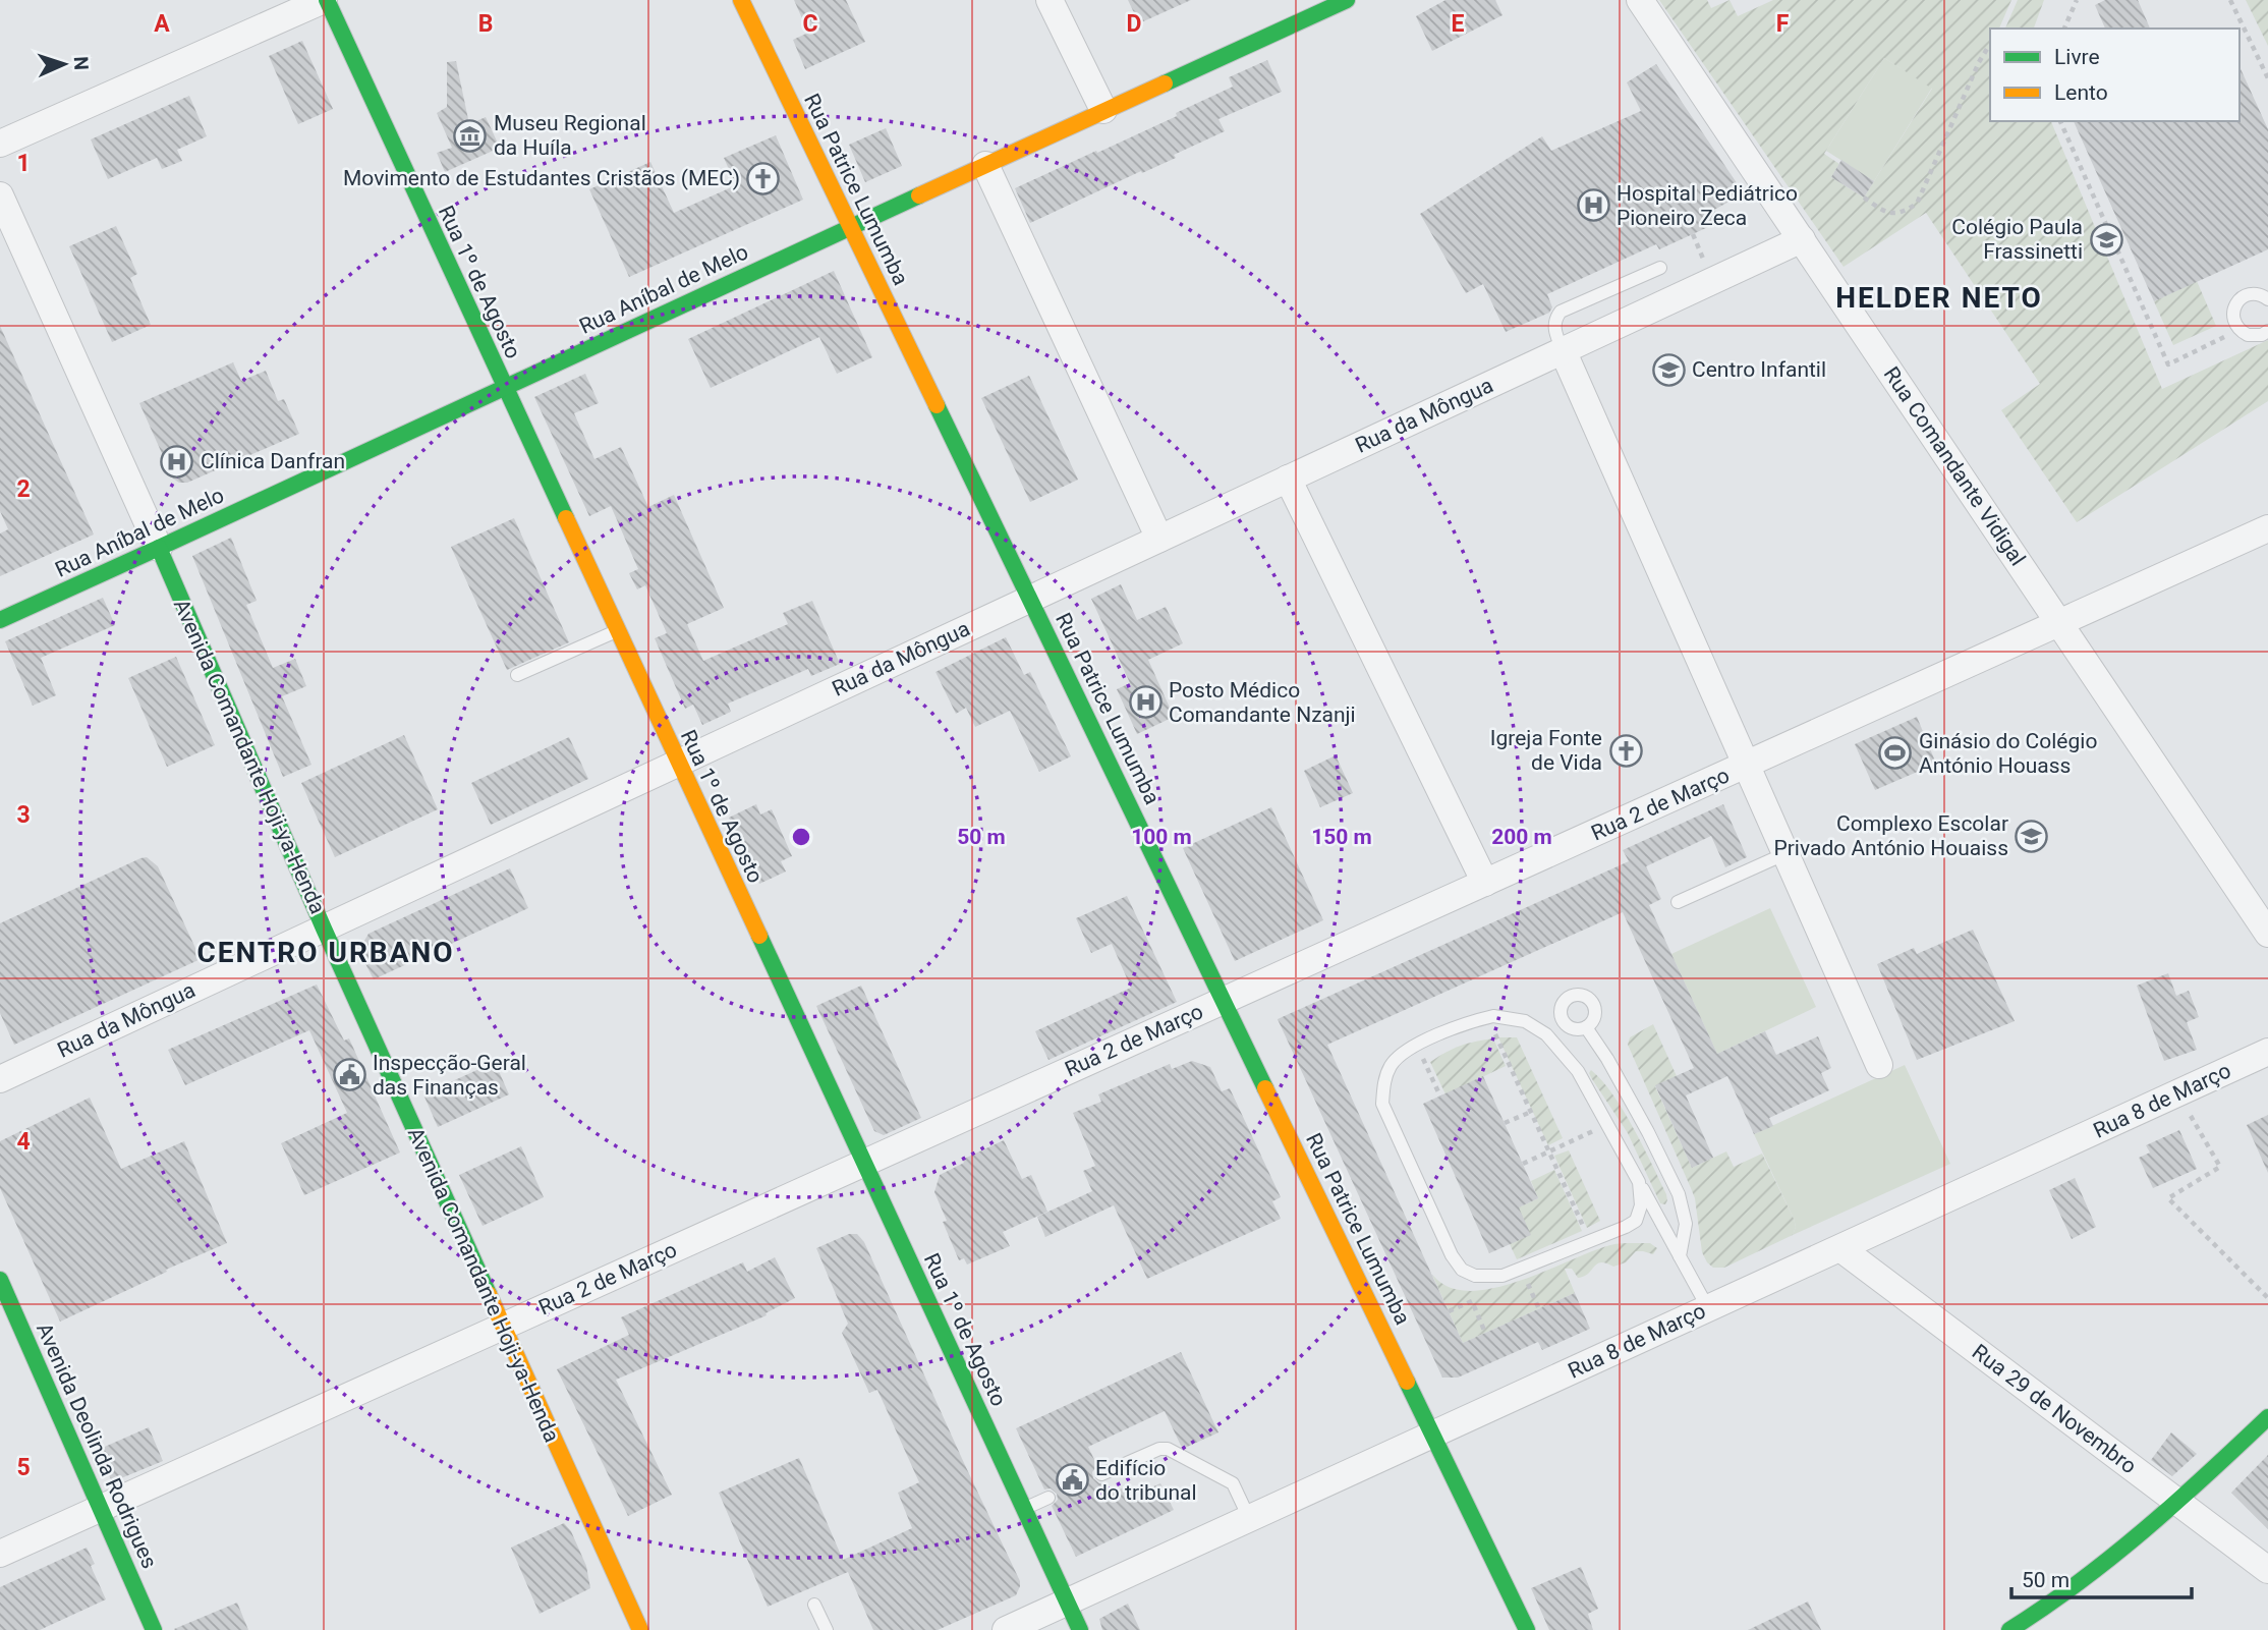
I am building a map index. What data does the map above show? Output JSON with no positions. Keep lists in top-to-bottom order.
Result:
{
  "streets": {
    "main road": [
      "Rua Patrice Lumumba",
      "Rua 1º de Agosto",
      "Rua Aníbal de Melo",
      "Avenida Comandante Hoji-ya-Henda",
      "Avenida Deolinda Rodrigues"
    ],
    "street": [
      "Rua da Môngua",
      "Rua Comandante Vidigal",
      "Rua 2 de Março",
      "Rua 8 de Março",
      "Rua 29 de Novembro"
    ]
  },
  "crossings": [
    ["Rua Patrice Lumumba", "Rua Aníbal de Melo"],
    ["Rua Patrice Lumumba", "Rua da Môngua"],
    ["Rua Patrice Lumumba", "Rua 2 de Março"],
    ["Rua Patrice Lumumba", "Rua 8 de Março"],
    ["Rua 1º de Agosto", "Rua Aníbal de Melo"],
    ["Rua 1º de Agosto", "Rua da Môngua"],
    ["Rua 1º de Agosto", "Rua 2 de Março"],
    ["Rua 1º de Agosto", "Rua 8 de Março"],
    ["Rua Aníbal de Melo", "Avenida Comandante Hoji-ya-Henda"],
    ["Rua da Môngua", "Rua Comandante Vidigal"],
    ["Rua da Môngua", "Avenida Comandante Hoji-ya-Henda"],
    ["Rua Comandante Vidigal", "Rua 2 de Março"],
    ["Avenida Comandante Hoji-ya-Henda", "Rua 2 de Março"],
    ["Rua 2 de Março", "Avenida Deolinda Rodrigues"],
    ["Rua 8 de Março", "Rua 29 de Novembro"]
  ],
  "districts": ["HELDER NETO", "CENTRO URBANO"],
  "places": {
    "museum": ["Museu Regional da Huíla"],
    "church": ["Movimento de Estudantes Cristãos (MEC)", "Igreja Fonte de Vida"],
    "hospital": ["Hospital Pediátrico Pioneiro Zeca", "Clínica Danfran", "Posto Médico Comandante Nzanji"],
    "school or university": ["Colégio Paula Frassinetti", "Centro Infantil", "Complexo Escolar Privado António Houaiss"],
    "sports": ["Ginásio do Colégio António Houass"],
    "public building": ["Inspecção-Geral das Finanças", "Edifício do tribunal"]
  },
  "legend": ["Livre", "Lento"],
  "scale_bar": "50 m",
  "north": "right",
  "grid": {
    "columns": [
      "A",
      "B",
      "C",
      "D",
      "E",
      "F"
    ],
    "rows": [
      "1",
      "2",
      "3",
      "4",
      "5"
    ]
  },
  "rings": [
    "50 m",
    "100 m",
    "150 m",
    "200 m"
  ]
}
